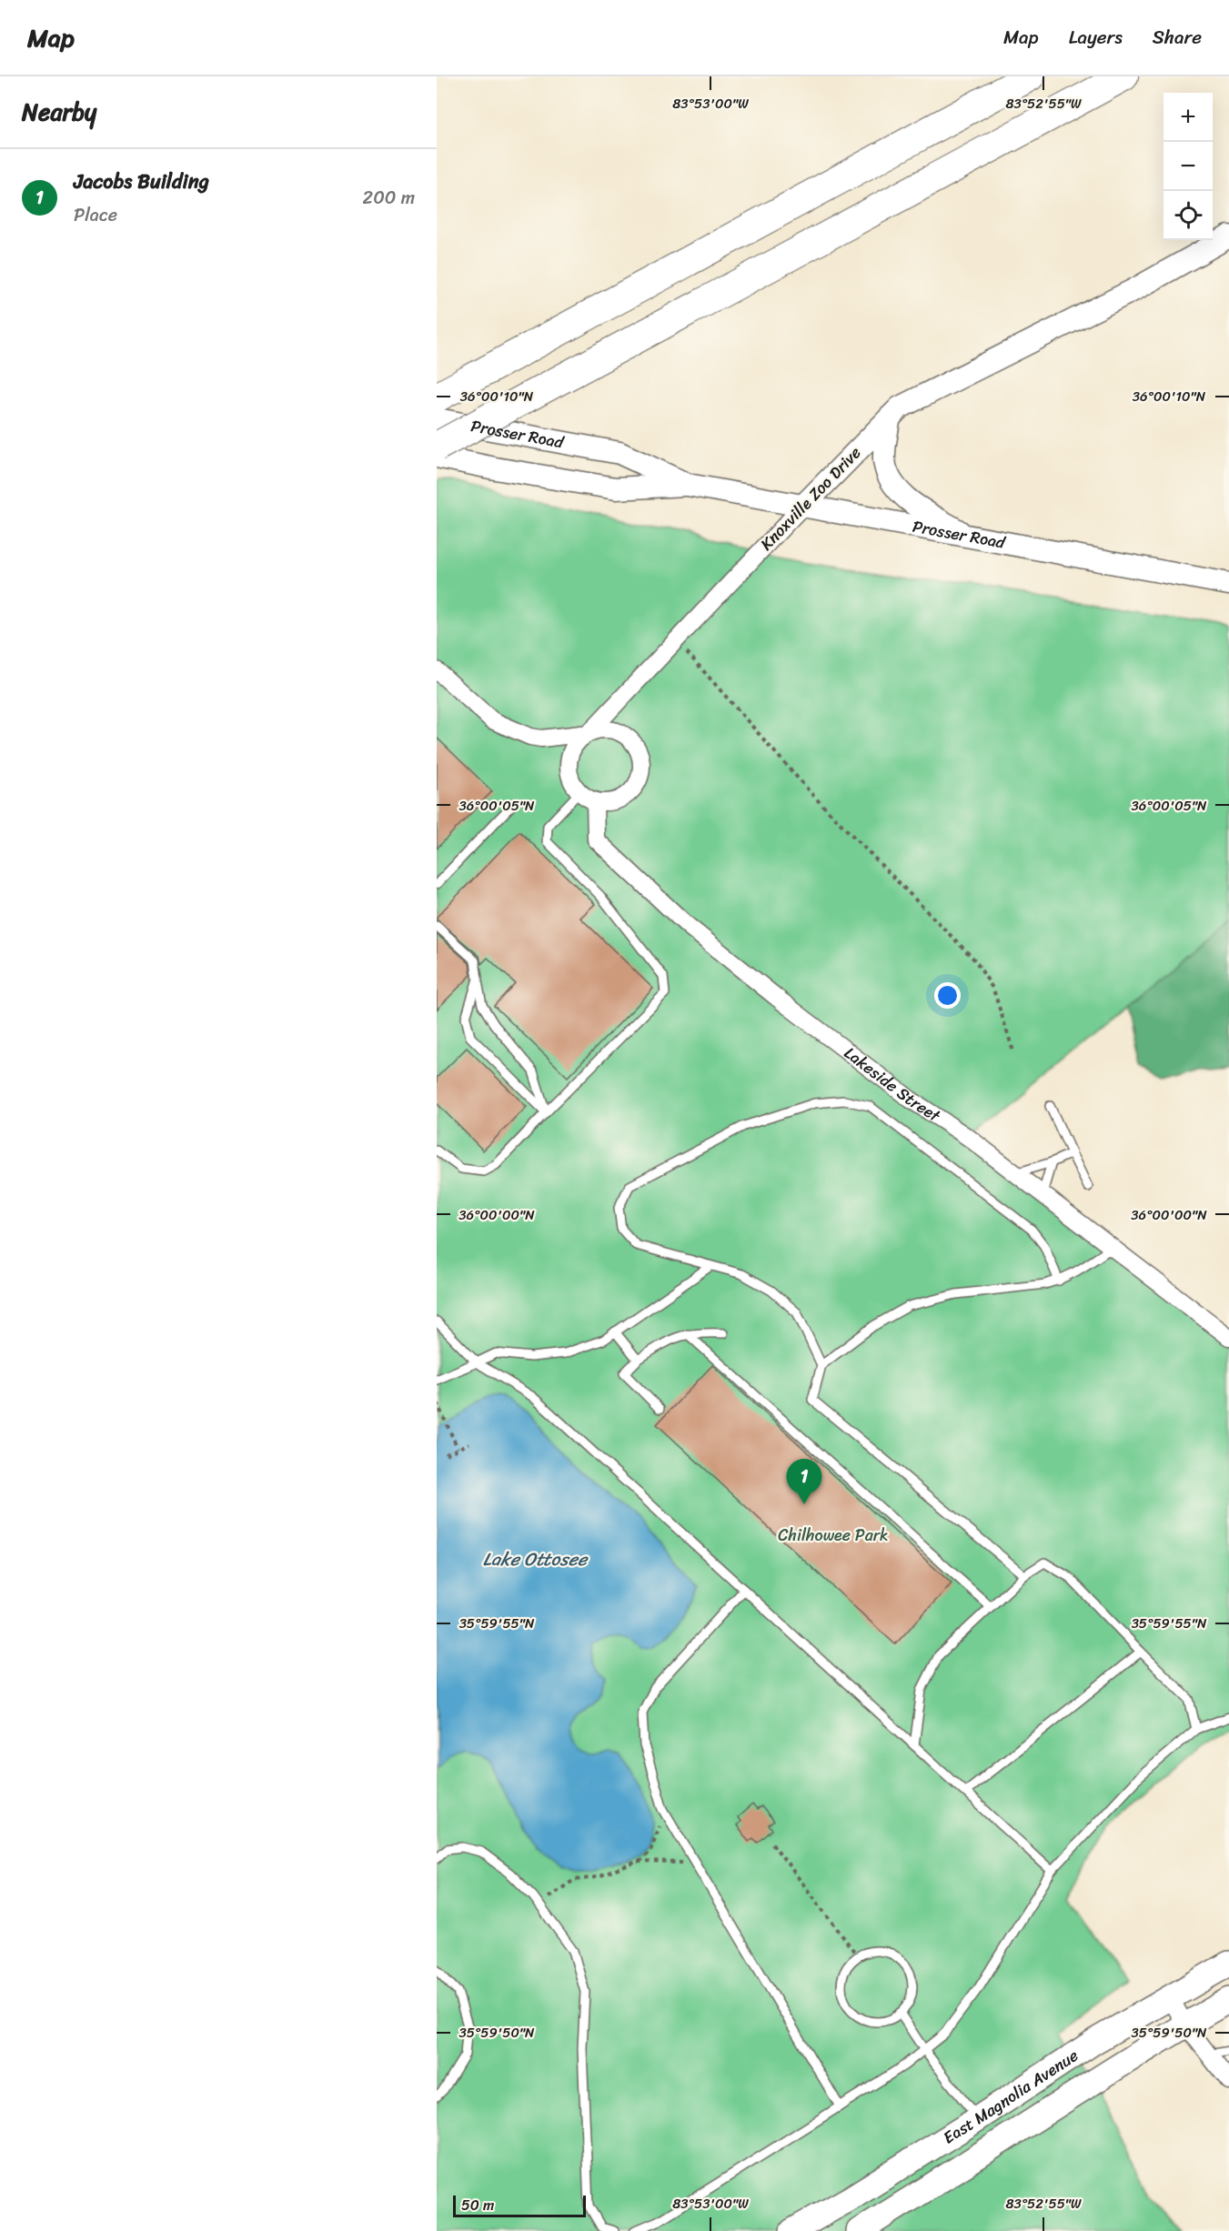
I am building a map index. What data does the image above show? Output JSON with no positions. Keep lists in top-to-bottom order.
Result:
{
  "streets": {
    "main road": ["East Magnolia Avenue"],
    "street": ["Prosser Road", "Knoxville Zoo Drive", "Lakeside Street"]
  },
  "crossings": [
    ["Prosser Road", "Knoxville Zoo Drive"],
    ["Knoxville Zoo Drive", "Lakeside Street"]
  ],
  "water": ["Lake Ottosee"],
  "parks": ["Chilhowee Park"],
  "scale_bar": "50 m",
  "page": {
    "header": "Map",
    "nav": ["Map", "Layers", "Share"],
    "heading": "Nearby",
    "map_buttons": ["+", "−"],
    "list": [
      {
        "mark": "1",
        "name": "Jacobs Building",
        "note": "Place",
        "value": "200 m"
      }
    ],
    "pins": "1",
    "scale": "50 m"
  },
  "coordinates": [
    "83°53'00\"W",
    "83°52'55\"W",
    "36°00'10\"N",
    "36°00'05\"N",
    "36°00'00\"N",
    "35°59'55\"N",
    "35°59'50\"N"
  ]
}
